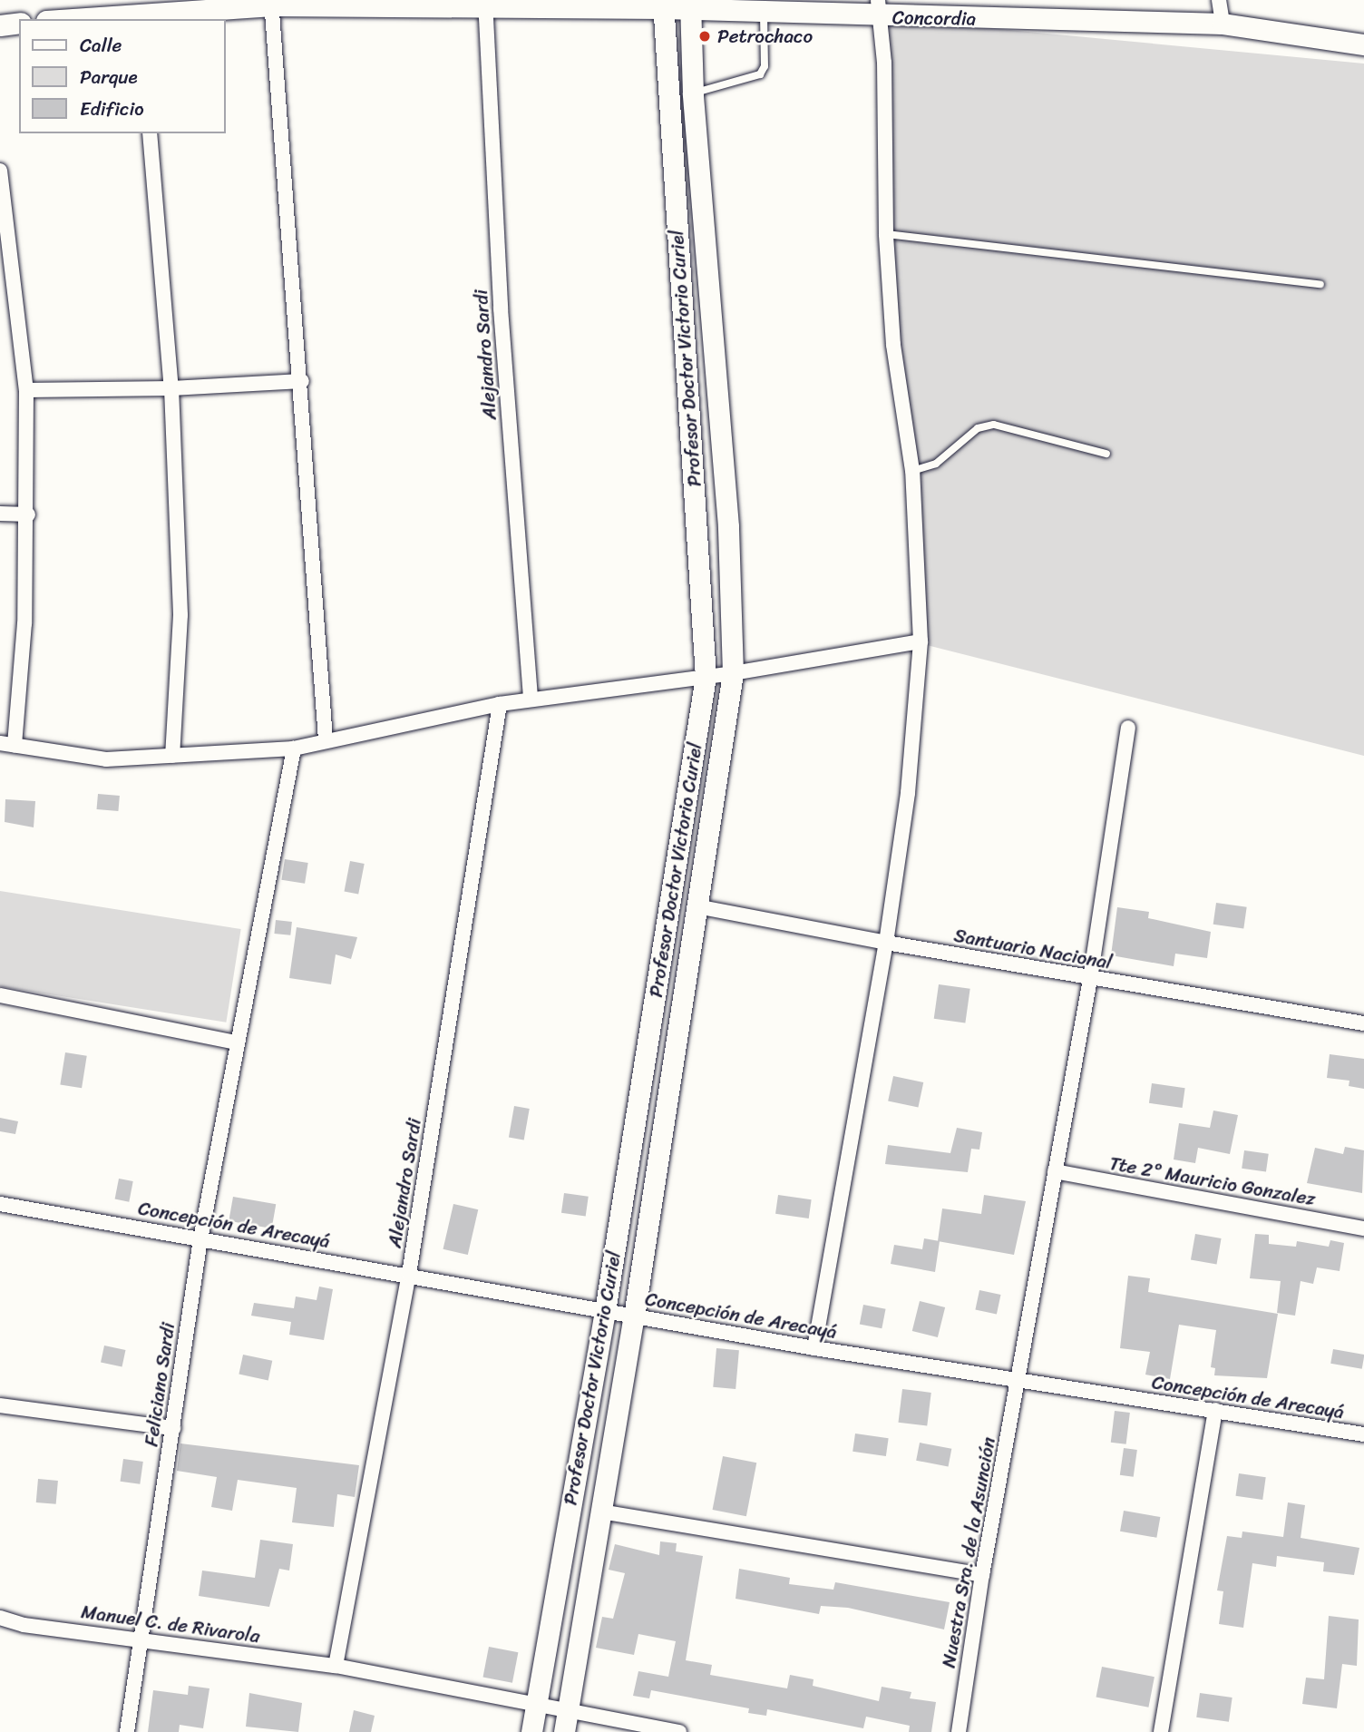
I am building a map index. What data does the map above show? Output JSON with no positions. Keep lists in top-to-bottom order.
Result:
{
  "streets": {
    "main road": ["Concordia", "Profesor Doctor Victorio Curiel"],
    "street": [
      "Alejandro Sardi",
      "Santuario Nacional",
      "Tte 2° Mauricio Gonzalez",
      "Concepción de Arecayá",
      "Feliciano Sardi",
      "Nuestra Sra. de la Asunción",
      "Manuel C. de Rivarola"
    ]
  },
  "crossings": [
    ["Concordia", "Alejandro Sardi"],
    ["Concordia", "Profesor Doctor Victorio Curiel"],
    ["Alejandro Sardi", "Concepción de Arecayá"],
    ["Alejandro Sardi", "Manuel C. de Rivarola"],
    ["Profesor Doctor Victorio Curiel", "Santuario Nacional"],
    ["Profesor Doctor Victorio Curiel", "Concepción de Arecayá"],
    ["Profesor Doctor Victorio Curiel", "Manuel C. de Rivarola"],
    ["Santuario Nacional", "Nuestra Sra. de la Asunción"],
    ["Tte 2° Mauricio Gonzalez", "Nuestra Sra. de la Asunción"],
    ["Concepción de Arecayá", "Feliciano Sardi"],
    ["Concepción de Arecayá", "Nuestra Sra. de la Asunción"],
    ["Feliciano Sardi", "Manuel C. de Rivarola"]
  ],
  "places": ["Petrochaco"],
  "legend": ["Calle", "Parque", "Edificio"]
}
